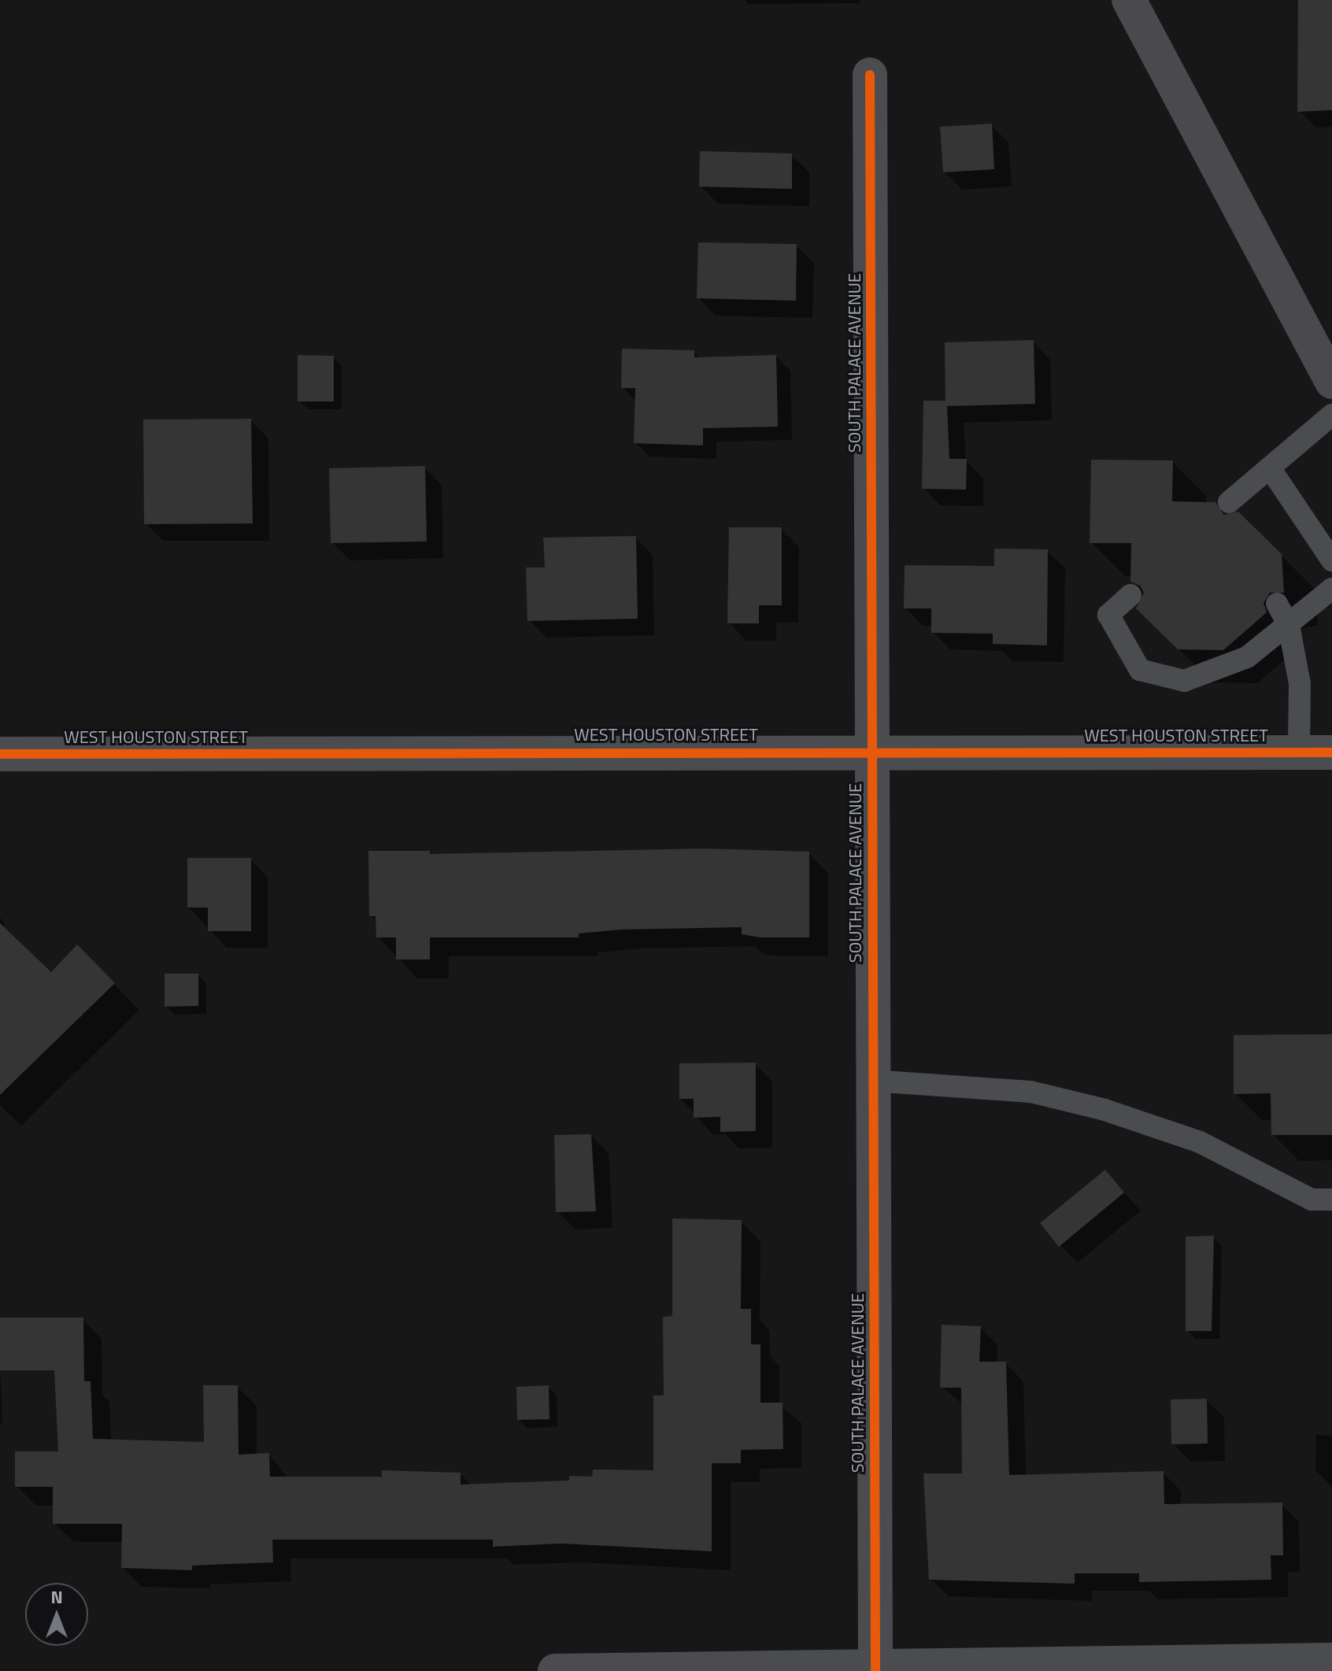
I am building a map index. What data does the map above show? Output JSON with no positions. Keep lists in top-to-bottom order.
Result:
{
  "streets": {
    "street": ["SOUTH PALACE AVENUE", "WEST HOUSTON STREET"]
  },
  "crossings": [
    ["SOUTH PALACE AVENUE", "WEST HOUSTON STREET"]
  ],
  "north": "top"
}
